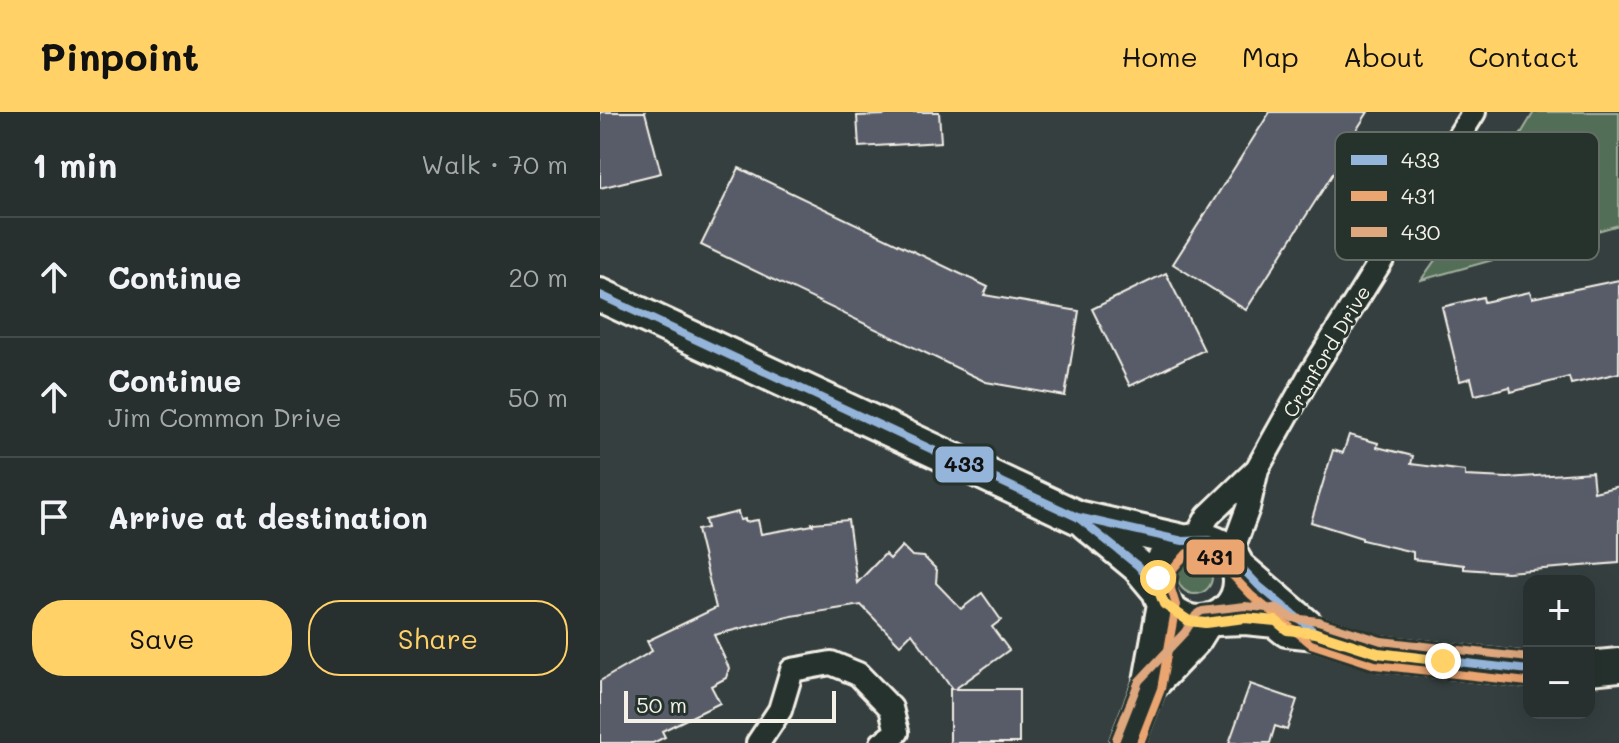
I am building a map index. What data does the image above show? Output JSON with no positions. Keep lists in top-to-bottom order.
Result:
{
  "streets": {
    "street": ["Cranford Drive"]
  },
  "lines": ["transit line 433", "transit line 431", "transit line 430"],
  "legend": ["433", "431", "430"],
  "scale_bar": "50 m",
  "page": {
    "header": "Pinpoint",
    "nav": [
      "Home",
      "Map",
      "About",
      "Contact"
    ],
    "heading": ["1 min", "Walk · 70 m"],
    "list": [
      ["Continue", "20 m"],
      ["Continue", "Jim Common Drive", "50 m"],
      "Arrive at destination"
    ],
    "map_buttons": ["+", "−"],
    "buttons": ["Save", "Share"],
    "scale": "50 m"
  }
}
